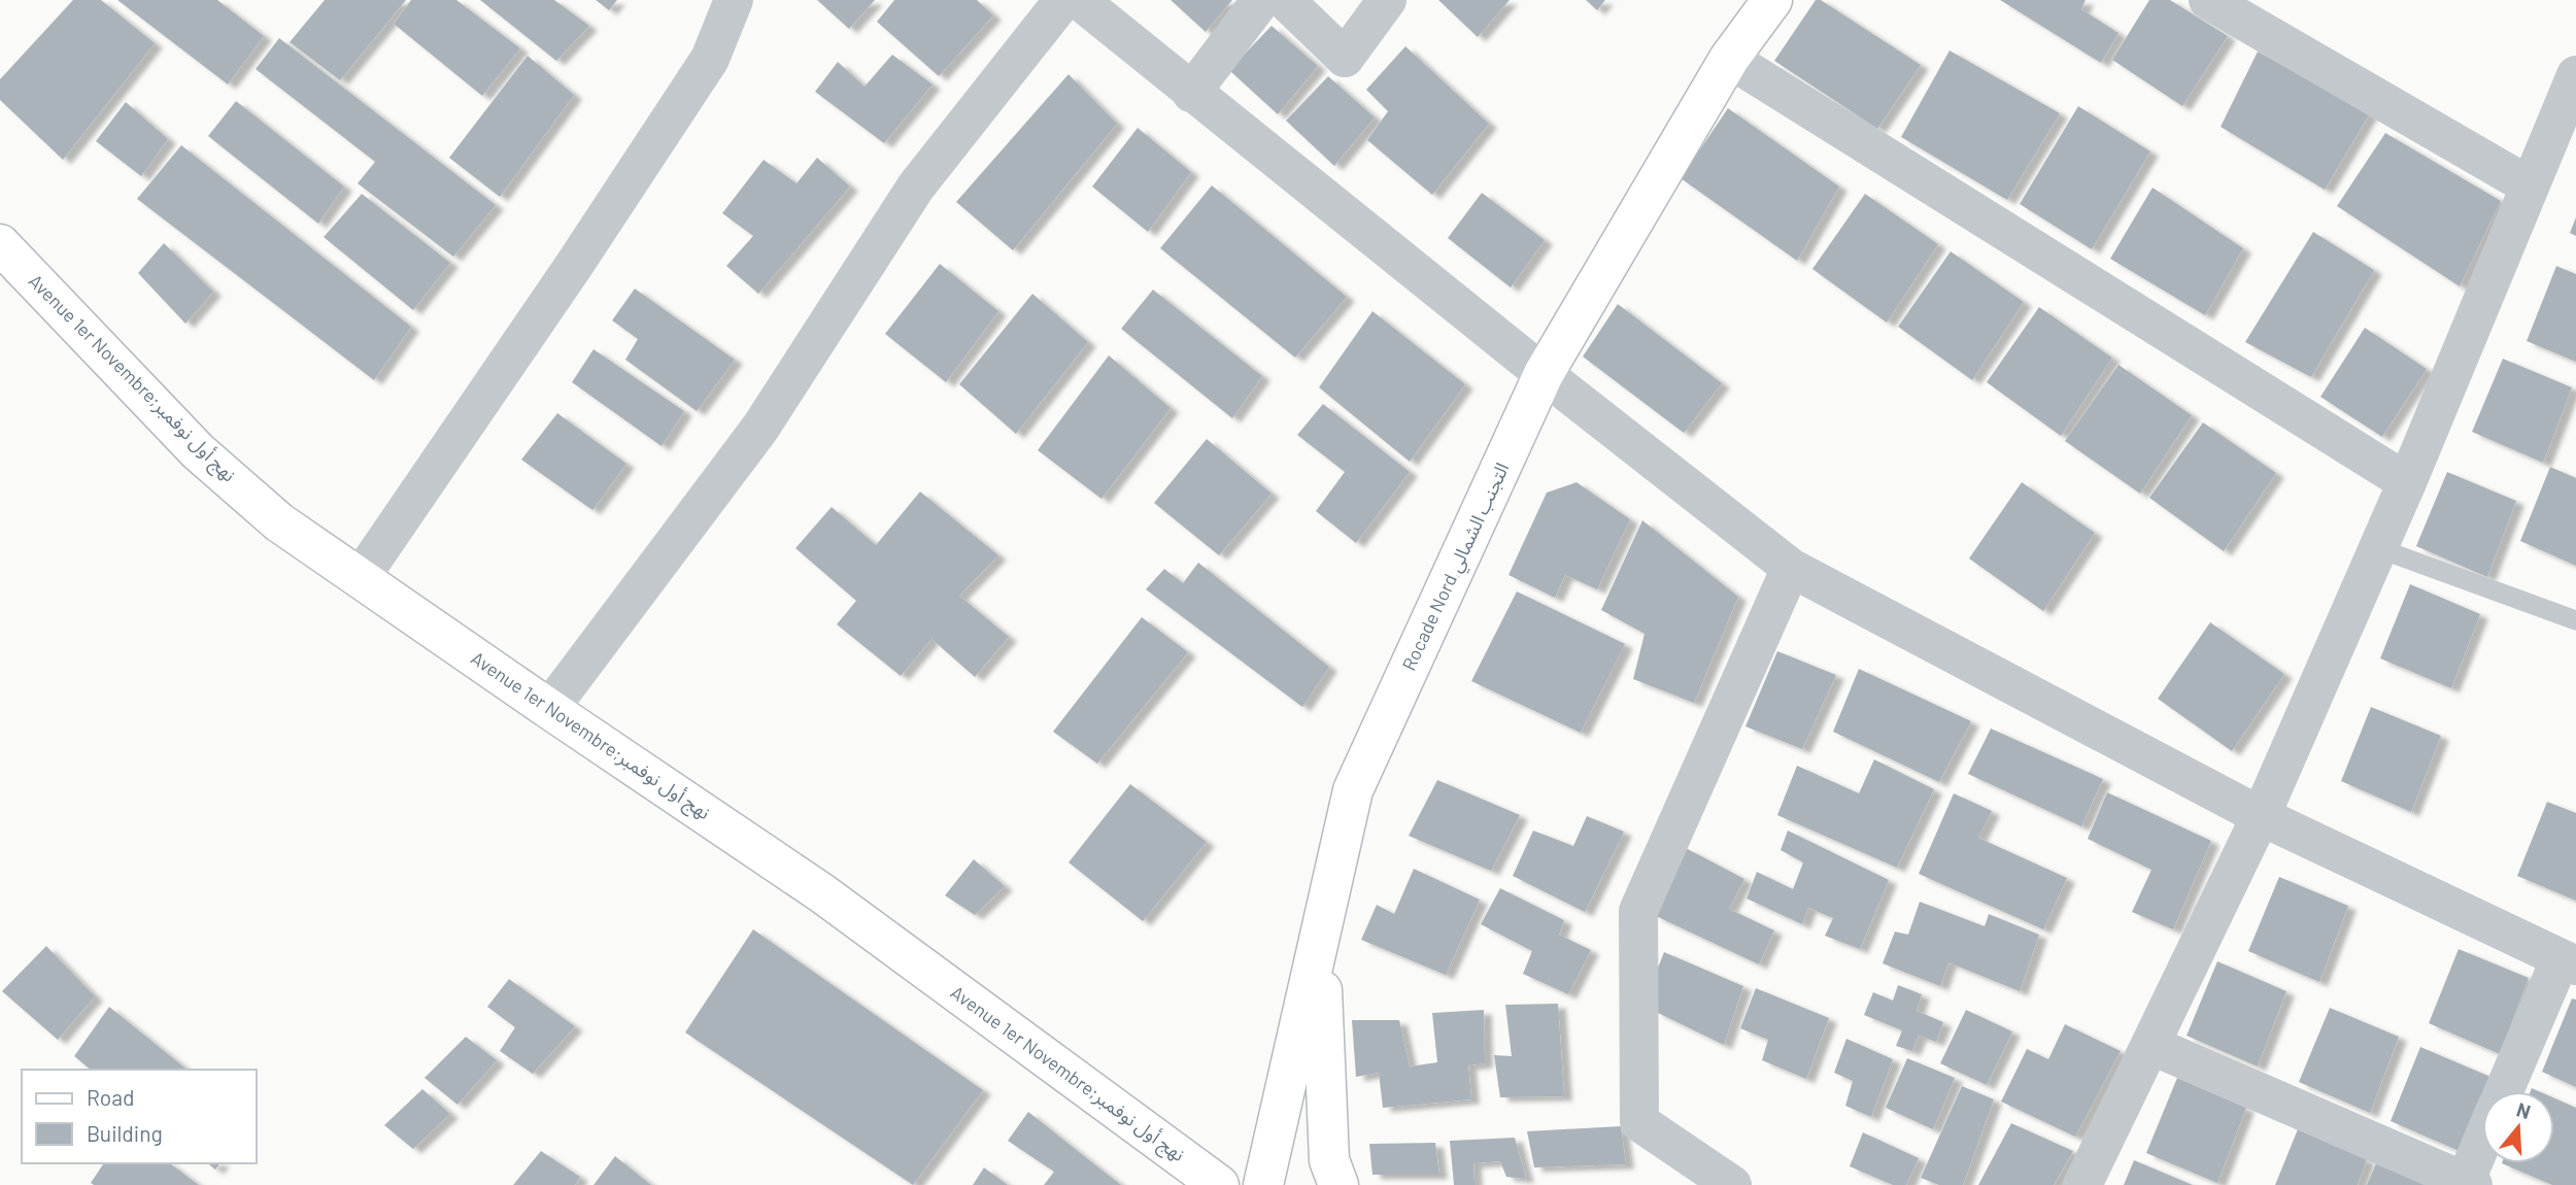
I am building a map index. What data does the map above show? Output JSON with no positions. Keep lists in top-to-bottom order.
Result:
{
  "streets": {
    "main road": ["Avenue 1er Novembre;نهج أول نوفمبر", "Rocade Nord,التجنب الشمالي"]
  },
  "legend": ["Road", "Building"],
  "north": "top"
}
